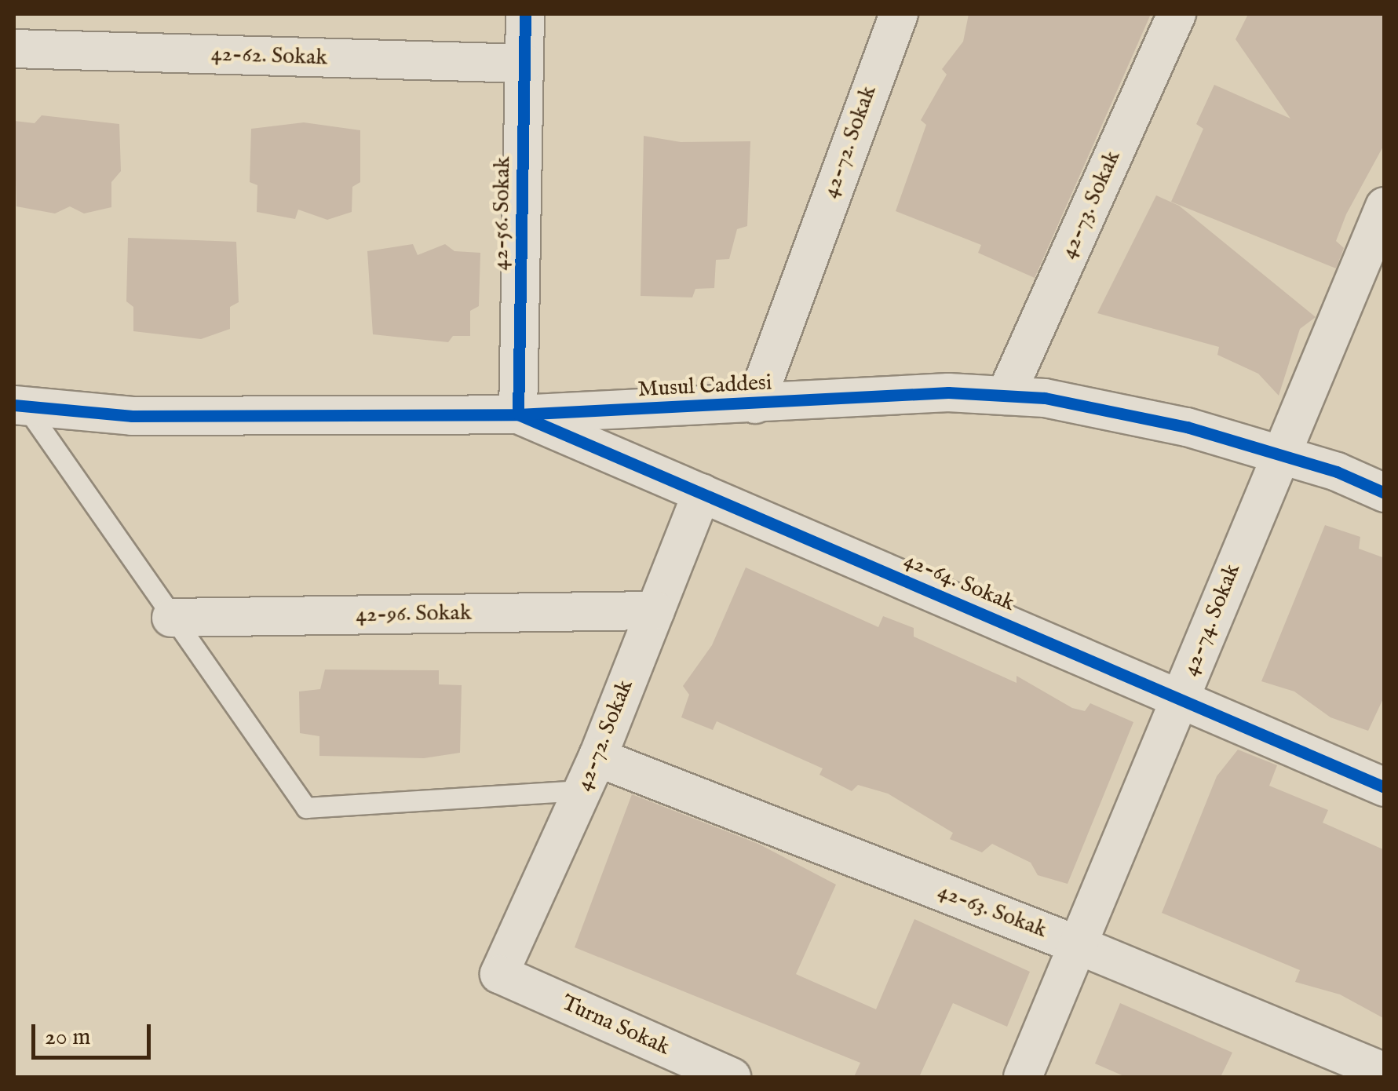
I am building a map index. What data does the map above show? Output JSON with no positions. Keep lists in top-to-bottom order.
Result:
{
  "streets": {
    "street": [
      "42-62. Sokak",
      "42-72. Sokak",
      "42-73. Sokak",
      "42-56. Sokak",
      "Musul Caddesi",
      "42-64. Sokak",
      "42-96. Sokak",
      "42-74. Sokak",
      "42-63. Sokak",
      "Turna Sokak"
    ]
  },
  "crossings": [
    ["42-62. Sokak", "42-56. Sokak"],
    ["42-72. Sokak", "Musul Caddesi"],
    ["42-72. Sokak", "42-64. Sokak"],
    ["42-72. Sokak", "42-96. Sokak"],
    ["42-72. Sokak", "42-63. Sokak"],
    ["42-72. Sokak", "Turna Sokak"],
    ["42-73. Sokak", "Musul Caddesi"],
    ["42-56. Sokak", "Musul Caddesi"],
    ["42-56. Sokak", "42-64. Sokak"],
    ["Musul Caddesi", "42-64. Sokak"],
    ["Musul Caddesi", "42-74. Sokak"],
    ["42-64. Sokak", "42-74. Sokak"],
    ["42-74. Sokak", "42-63. Sokak"]
  ],
  "scale_bar": "20 m"
}
